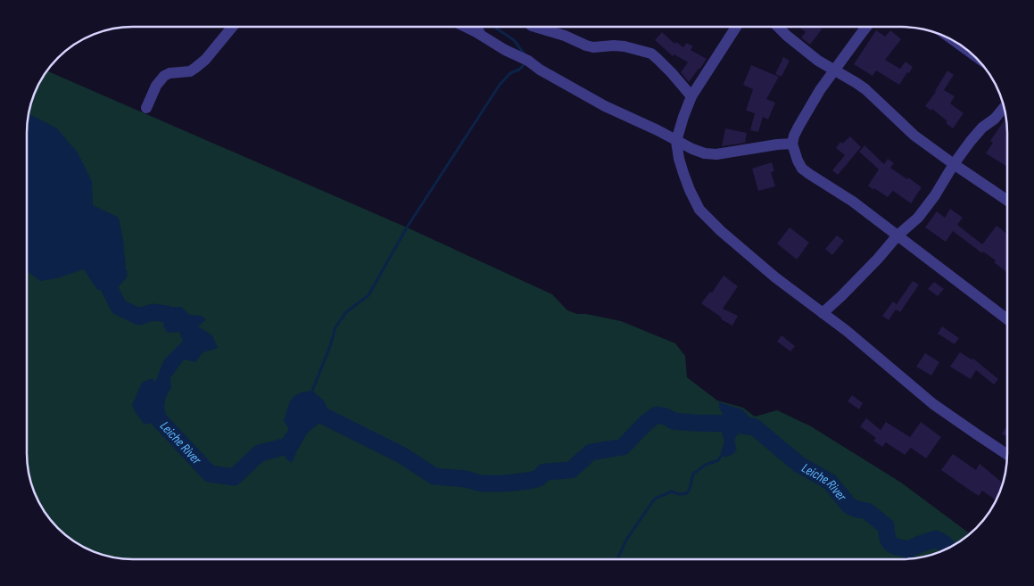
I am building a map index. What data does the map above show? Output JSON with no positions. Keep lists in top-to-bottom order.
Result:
{
  "water": ["Leiche River"]
}
